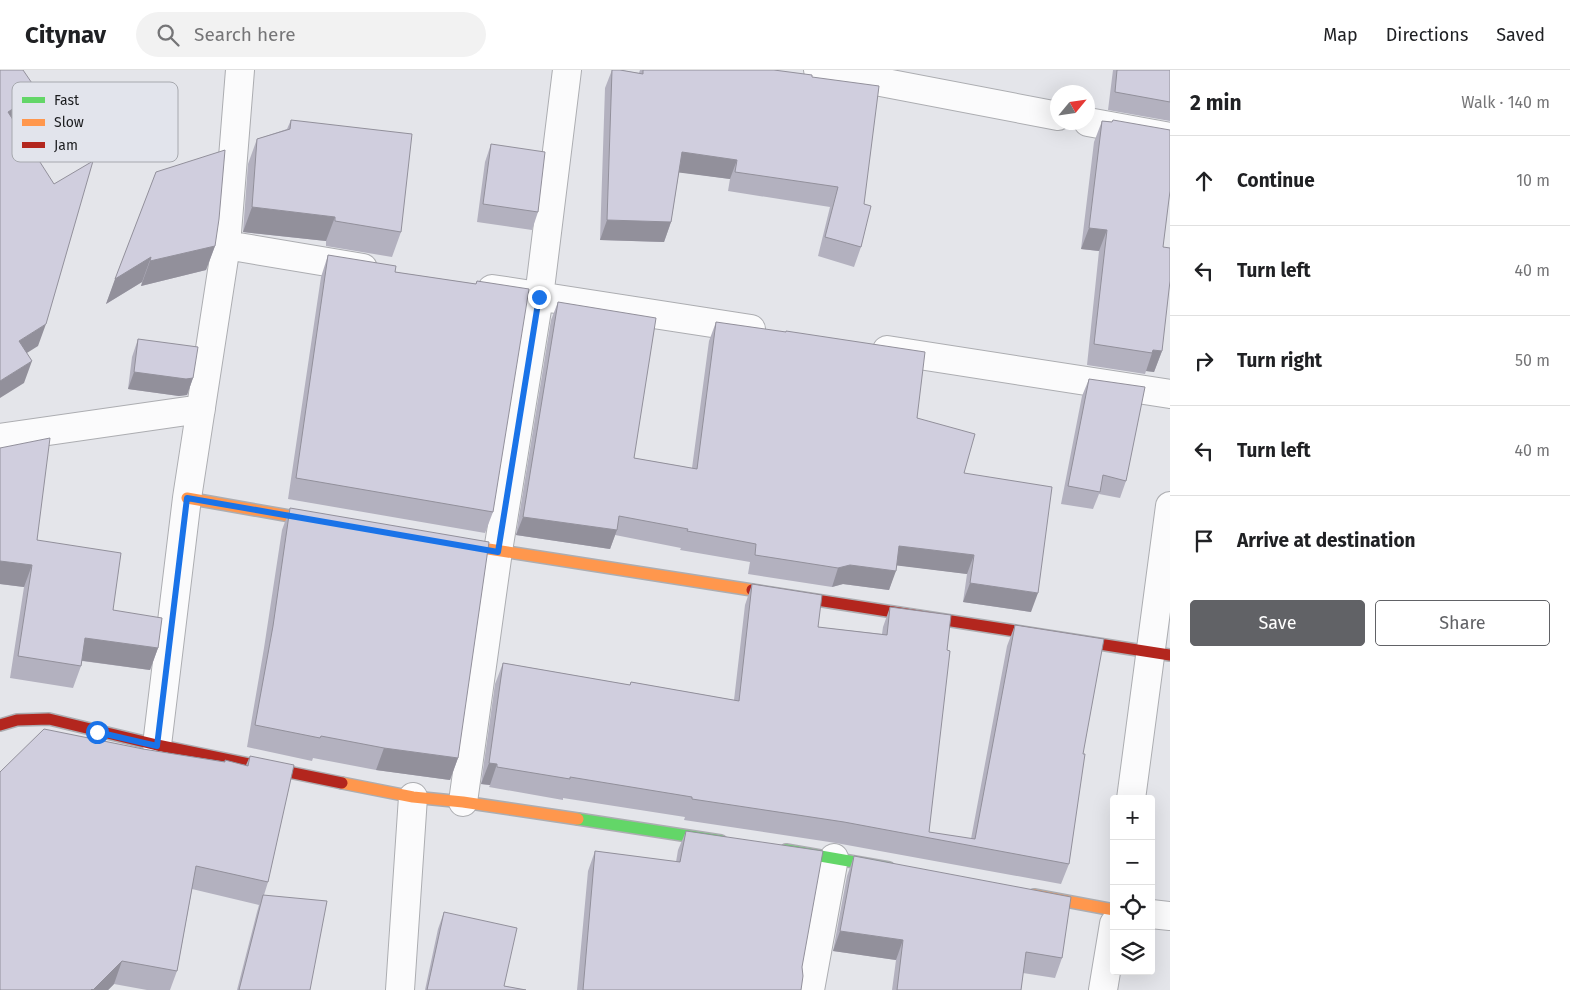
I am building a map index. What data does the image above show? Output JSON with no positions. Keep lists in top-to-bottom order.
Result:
{
  "legend": ["Fast", "Slow", "Jam"],
  "north": "top right",
  "page": {
    "header": "Citynav",
    "search": "Search here",
    "nav": ["Map", "Directions", "Saved"],
    "heading": ["2 min", "Walk · 140 m"],
    "list": [
      ["Continue", "10 m"],
      ["Turn left", "40 m"],
      ["Turn right", "50 m"],
      ["Turn left", "40 m"],
      "Arrive at destination"
    ],
    "buttons": ["Save", "Share"],
    "map_buttons": ["+", "−"]
  }
}
